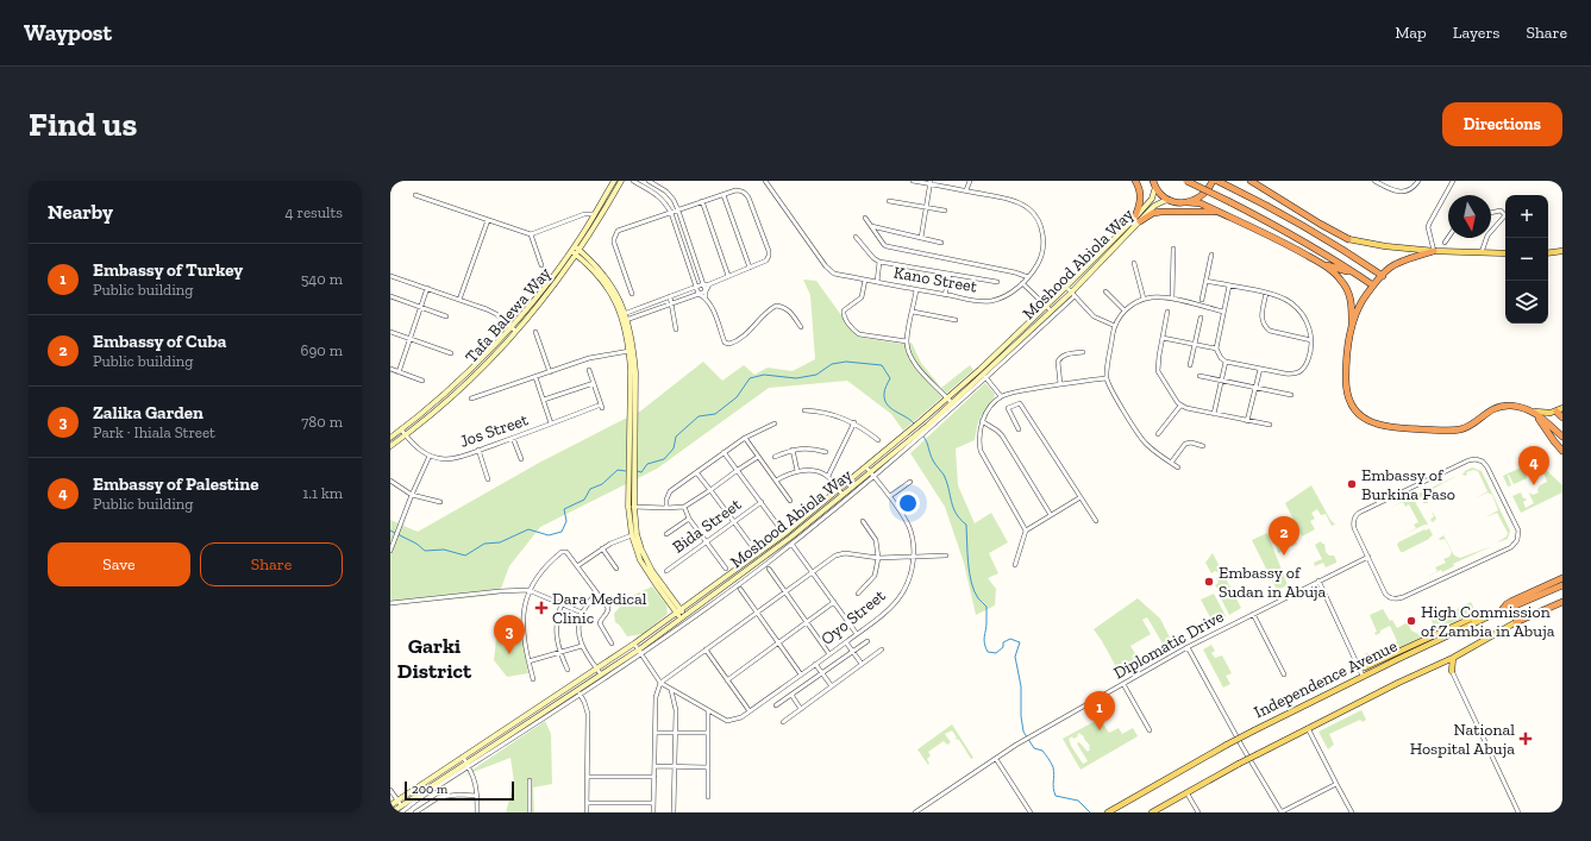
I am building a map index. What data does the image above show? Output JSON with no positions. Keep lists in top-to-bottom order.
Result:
{
  "streets": {
    "highway": ["Independence Avenue"],
    "main road": ["Moshood Abiola Way", "Tafa Balewa Way"],
    "street": [
      "Kano Street",
      "Jos Street",
      "Bida Street",
      "Oyo Street",
      "Diplomatic Drive"
    ]
  },
  "crossings": [
    ["Moshood Abiola Way", "Oyo Street"]
  ],
  "districts": ["Garki District"],
  "places": {
    "other": ["Embassy of Burkina Faso", "Embassy of Sudan in Abuja", "High Commission of Zambia in Abuja"],
    "health": ["Dara Medical Clinic", "National Hospital Abuja"]
  },
  "scale_bar": "200 m",
  "north": "bottom",
  "page": {
    "header": "Waypost",
    "nav": ["Map", "Layers", "Share"],
    "buttons": [
      "Directions",
      ["Save", "Share"]
    ],
    "title": "Find us",
    "heading": ["Nearby", "4 results"],
    "map_buttons": ["+", "−"],
    "list": [
      {
        "mark": "1",
        "name": "Embassy of Turkey",
        "note": "Public building",
        "value": "540 m"
      },
      {
        "mark": "2",
        "name": "Embassy of Cuba",
        "note": "Public building",
        "value": "690 m"
      },
      {
        "mark": "3",
        "name": "Zalika Garden",
        "note": "Park · Ihiala Street",
        "value": "780 m"
      },
      {
        "mark": "4",
        "name": "Embassy of Palestine",
        "note": "Public building",
        "value": "1.1 km"
      }
    ],
    "pins": [
      "4",
      "2",
      "3",
      "1"
    ],
    "scale": "200 m"
  }
}
